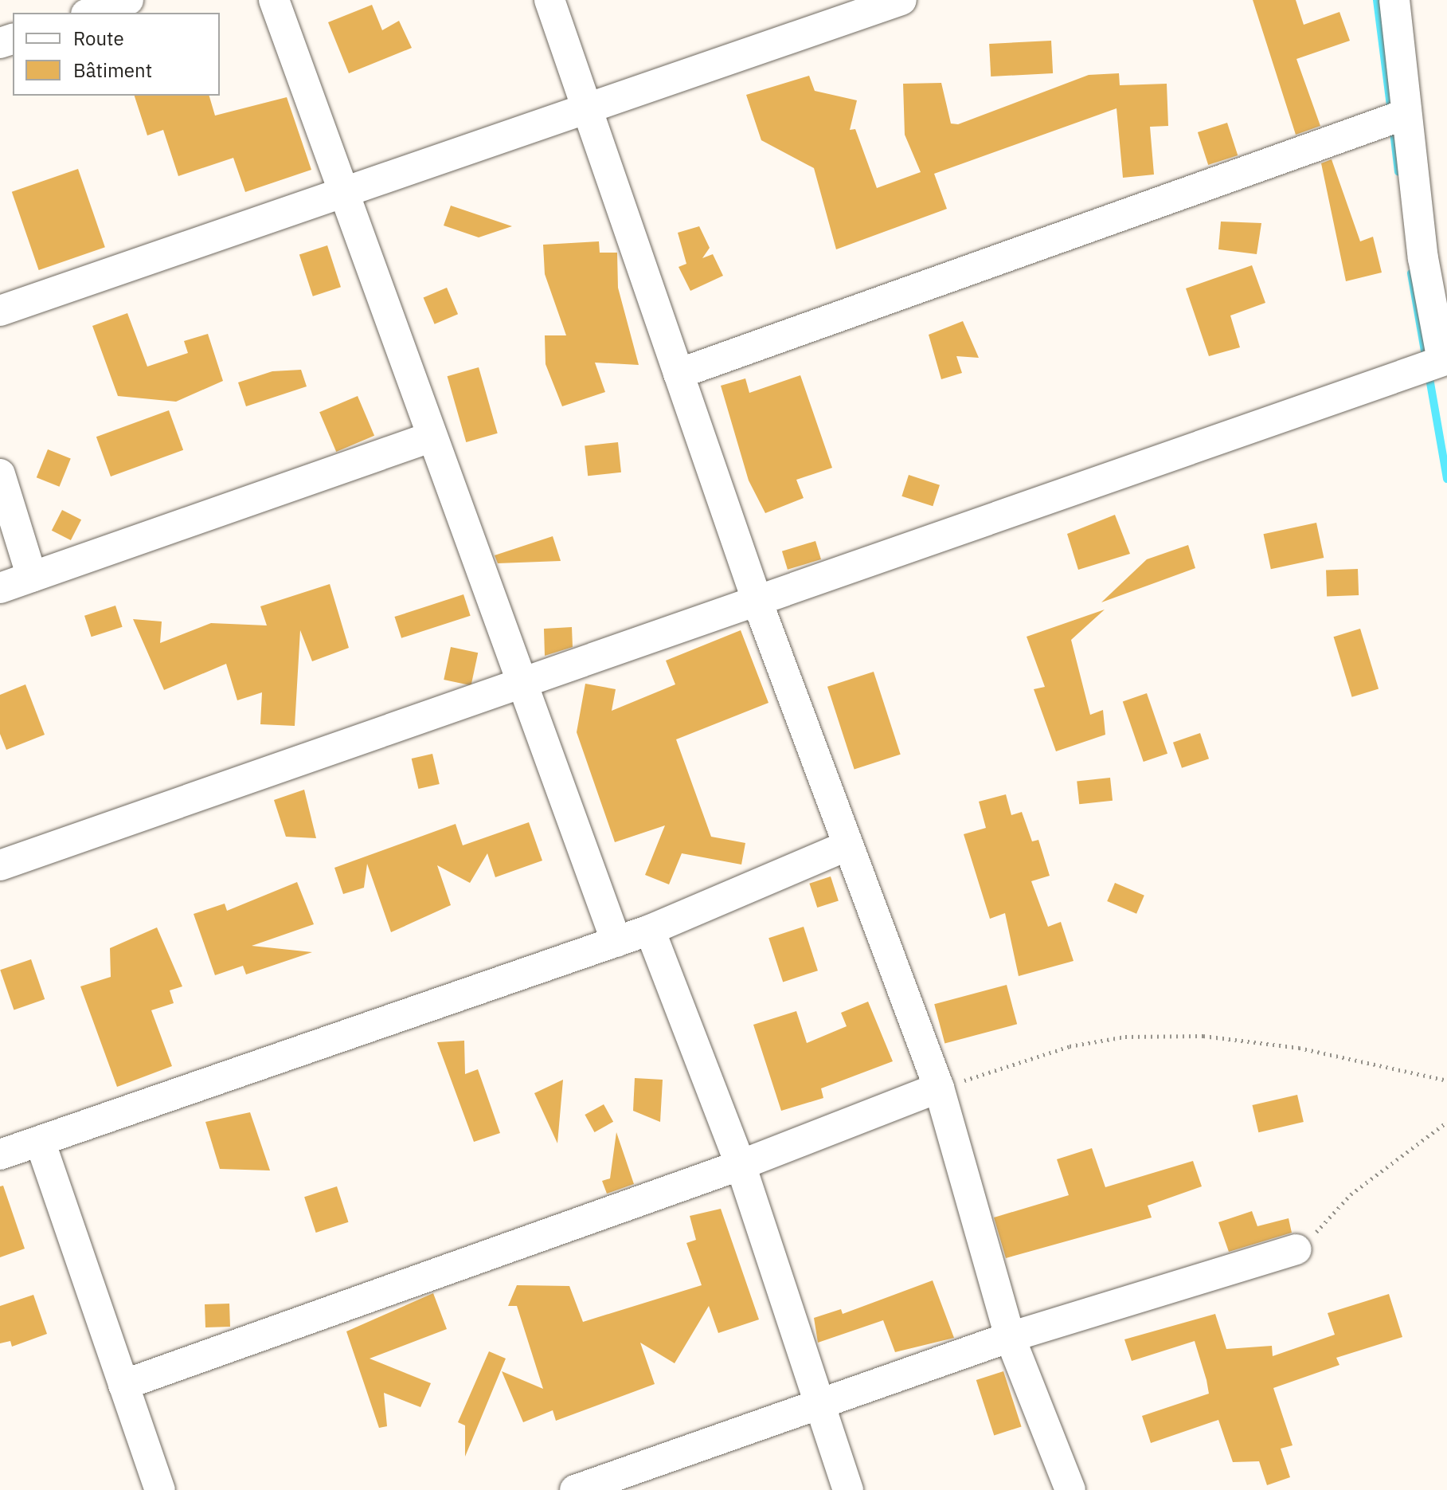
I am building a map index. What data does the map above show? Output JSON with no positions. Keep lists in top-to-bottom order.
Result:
{
  "legend": ["Route", "Bâtiment"]
}
